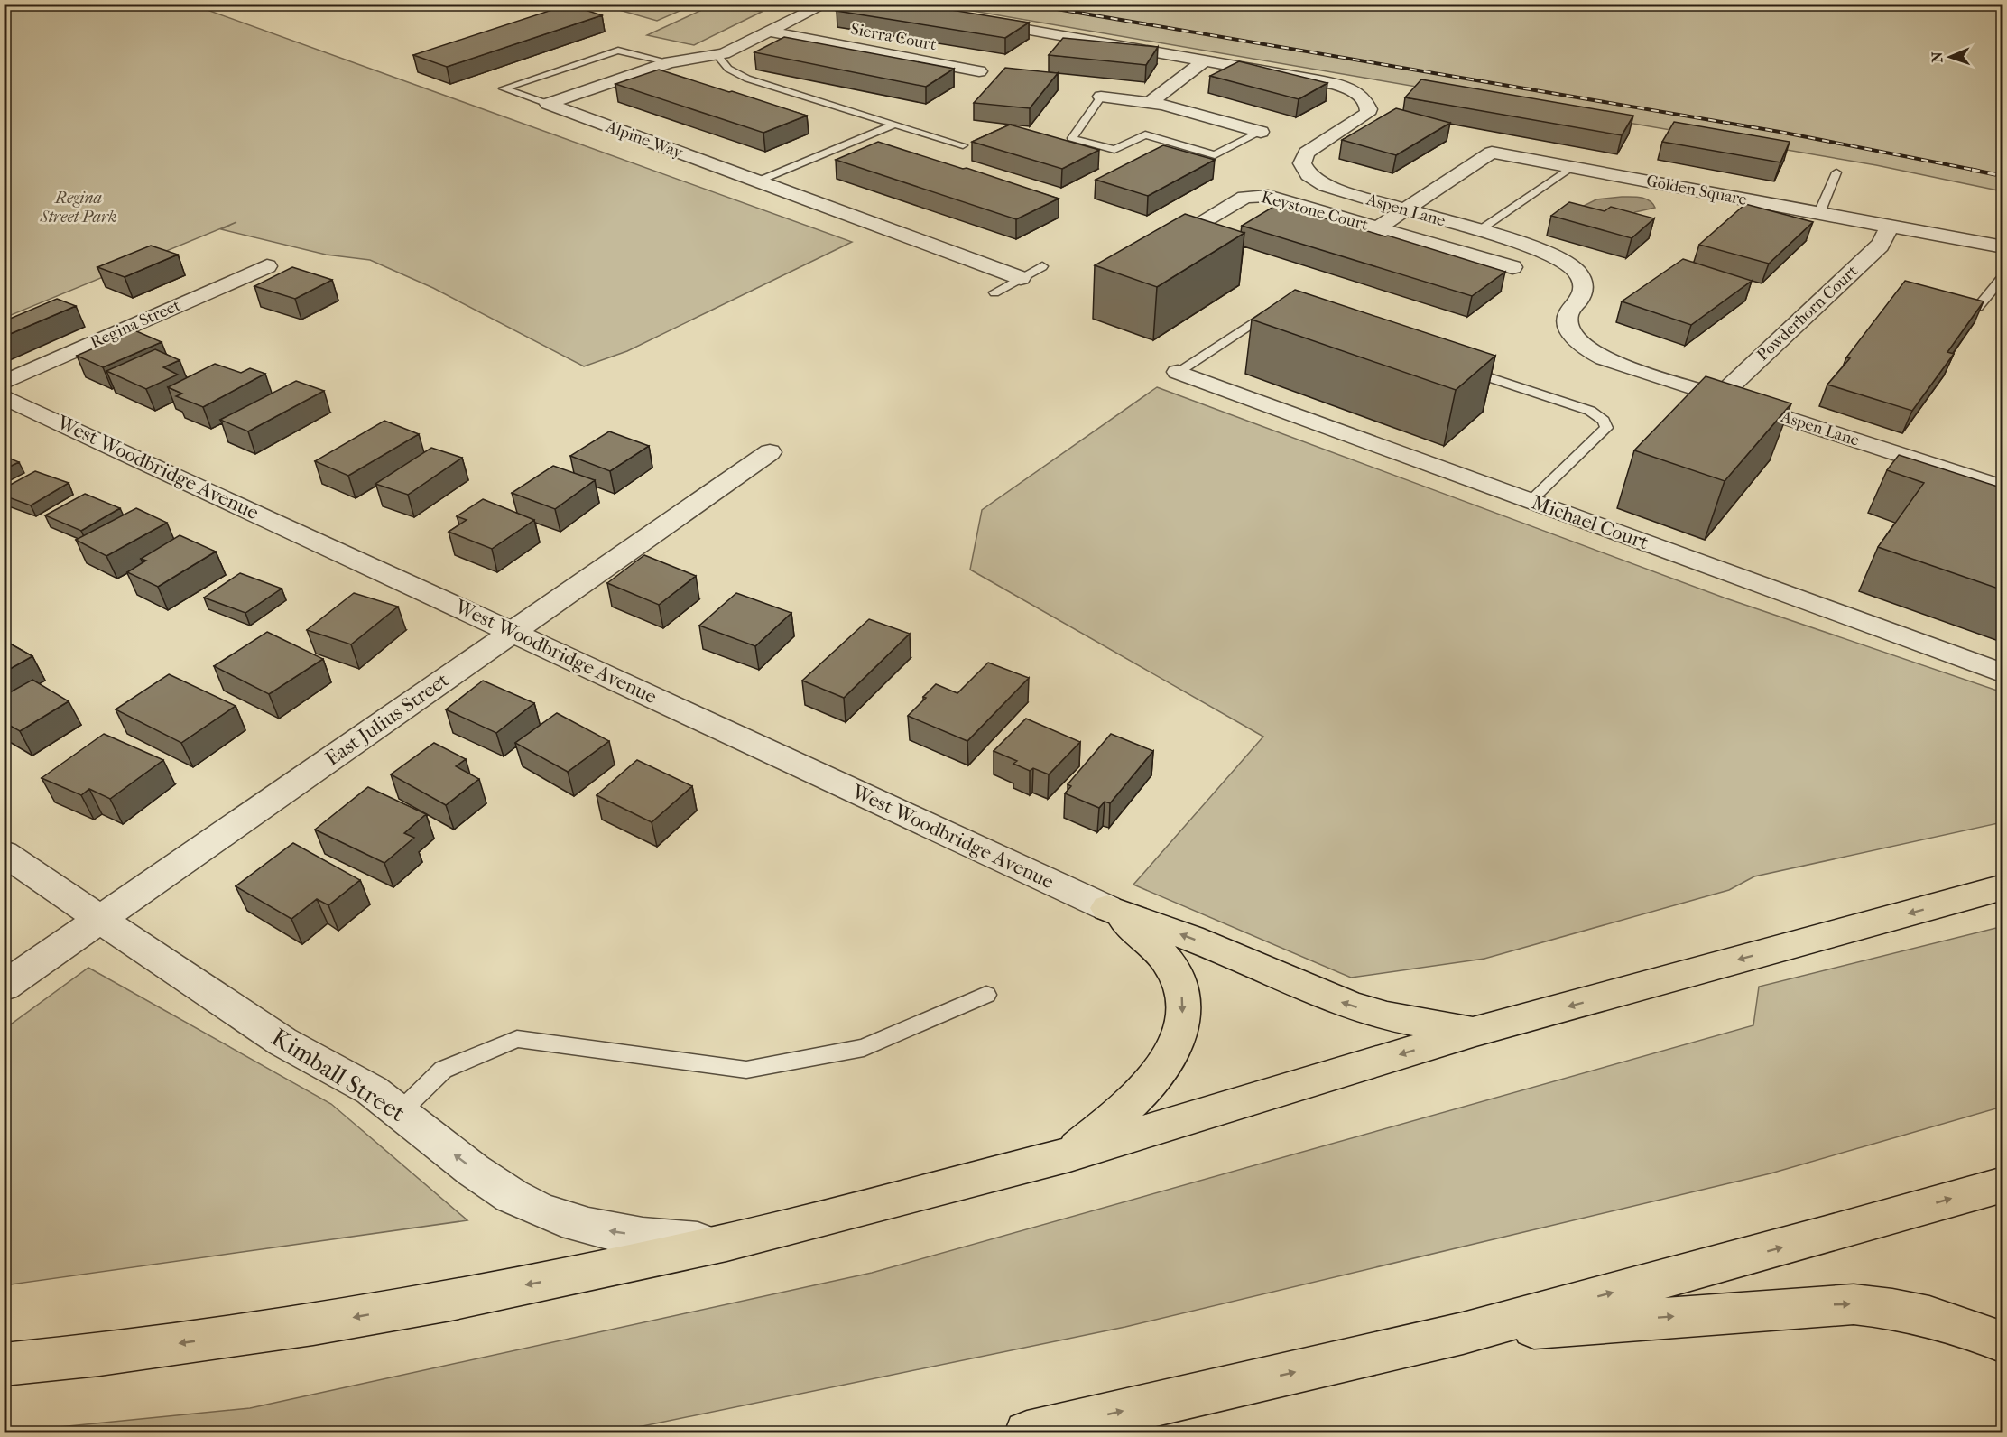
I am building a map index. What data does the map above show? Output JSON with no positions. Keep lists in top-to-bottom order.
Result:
{
  "streets": {
    "street": [
      "Sierra Court",
      "Alpine Way",
      "Golden Square",
      "Aspen Lane",
      "Keystone Court",
      "Powderhorn Court",
      "Regina Street",
      "West Woodbridge Avenue",
      "Michael Court",
      "East Julius Street",
      "Kimball Street"
    ]
  },
  "crossings": [
    ["Golden Square", "Aspen Lane"],
    ["Golden Square", "Keystone Court"],
    ["Golden Square", "Powderhorn Court"],
    ["Aspen Lane", "Keystone Court"],
    ["Aspen Lane", "Powderhorn Court"],
    ["West Woodbridge Avenue", "East Julius Street"],
    ["East Julius Street", "Kimball Street"]
  ],
  "one_way": ["Kimball Street"],
  "parks": ["Regina Street Park"],
  "north": "left"
}
